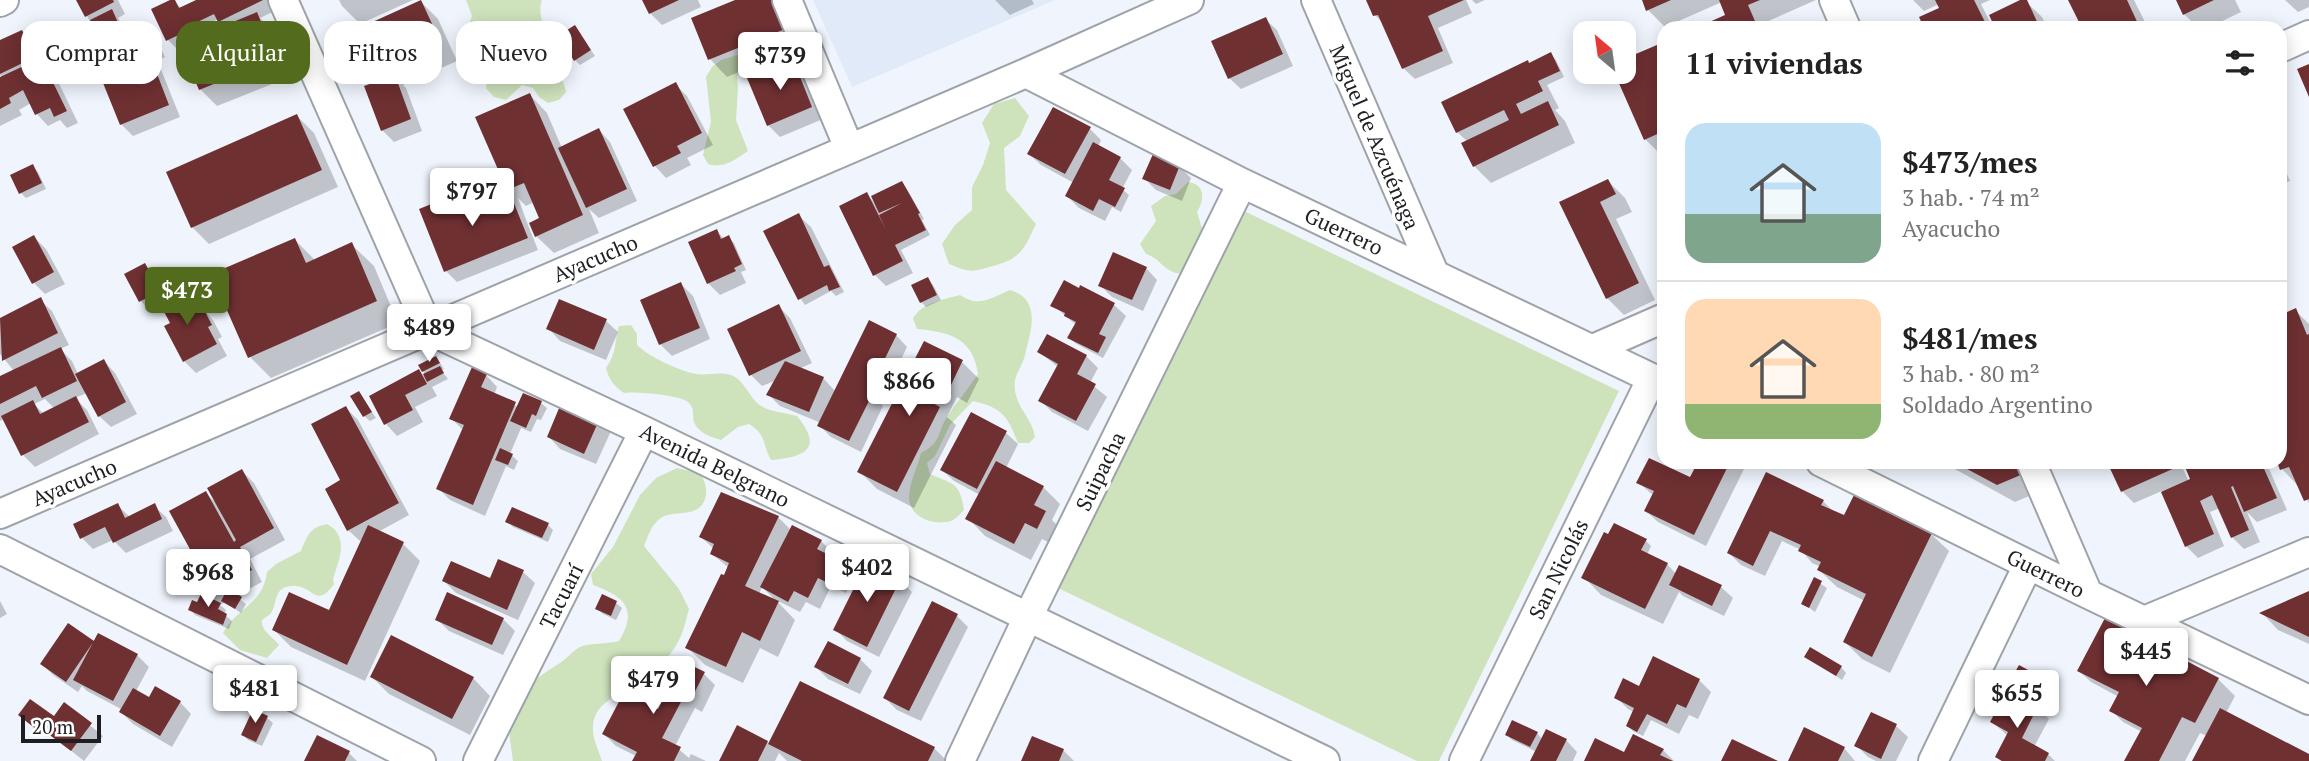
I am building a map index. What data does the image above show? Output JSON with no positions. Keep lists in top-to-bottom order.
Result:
{
  "streets": {
    "street": [
      "Miguel de Azcuénaga",
      "Guerrero",
      "Ayacucho",
      "Avenida Belgrano",
      "Suipacha",
      "San Nicolás",
      "Tacuarí"
    ]
  },
  "crossings": [
    ["Miguel de Azcuénaga", "Guerrero"],
    ["Guerrero", "Ayacucho"],
    ["Guerrero", "Suipacha"],
    ["Ayacucho", "Avenida Belgrano"],
    ["Avenida Belgrano", "Suipacha"],
    ["Avenida Belgrano", "Tacuarí"]
  ],
  "scale_bar": "20 m",
  "north": "top left",
  "page": {
    "chip": [
      "Comprar",
      "Alquilar",
      "Filtros",
      "Nuevo"
    ],
    "heading": "11 viviendas",
    "price": [
      "$739",
      "$797",
      "$473",
      "$489",
      "$866",
      "$402",
      "$968",
      "$445",
      "$479",
      "$481",
      "$655"
    ],
    "list": [
      {
        "name": "$473/mes",
        "note": "3 hab. · 74 m² · Ayacucho"
      },
      {
        "name": "$481/mes",
        "note": "3 hab. · 80 m² · Soldado Argentino"
      }
    ],
    "scale": "20 m"
  }
}
